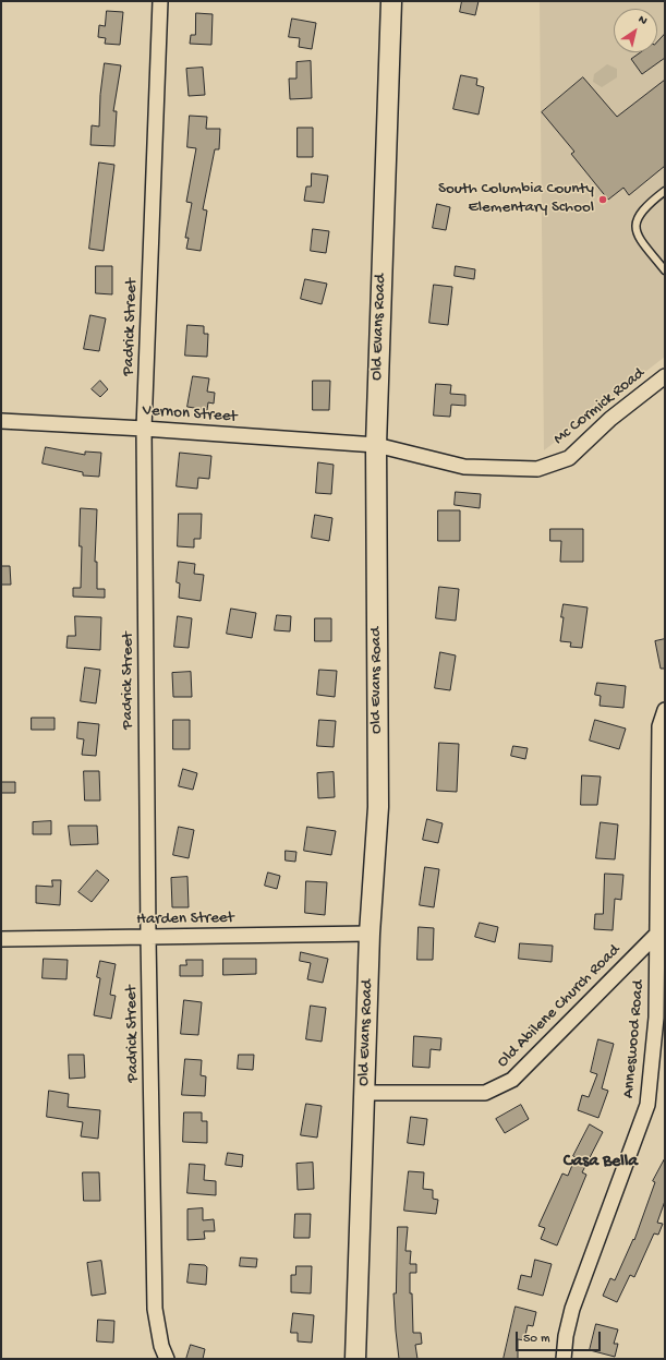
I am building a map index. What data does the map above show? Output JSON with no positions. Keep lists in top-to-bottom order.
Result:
{
  "streets": {
    "street": [
      "Padrick Street",
      "Old Evans Road",
      "Mc Cormick Road",
      "Vernon Street",
      "Harden Street",
      "Old Abilene Church Road",
      "Anneswood Road"
    ]
  },
  "crossings": [
    ["Padrick Street", "Vernon Street"],
    ["Padrick Street", "Harden Street"],
    ["Old Evans Road", "Mc Cormick Road"],
    ["Old Evans Road", "Vernon Street"],
    ["Old Evans Road", "Harden Street"],
    ["Old Evans Road", "Old Abilene Church Road"],
    ["Mc Cormick Road", "Vernon Street"],
    ["Old Abilene Church Road", "Anneswood Road"]
  ],
  "districts": ["Casa Bella"],
  "places": ["South Columbia County Elementary School"],
  "scale_bar": "50 m",
  "north": "top right"
}
